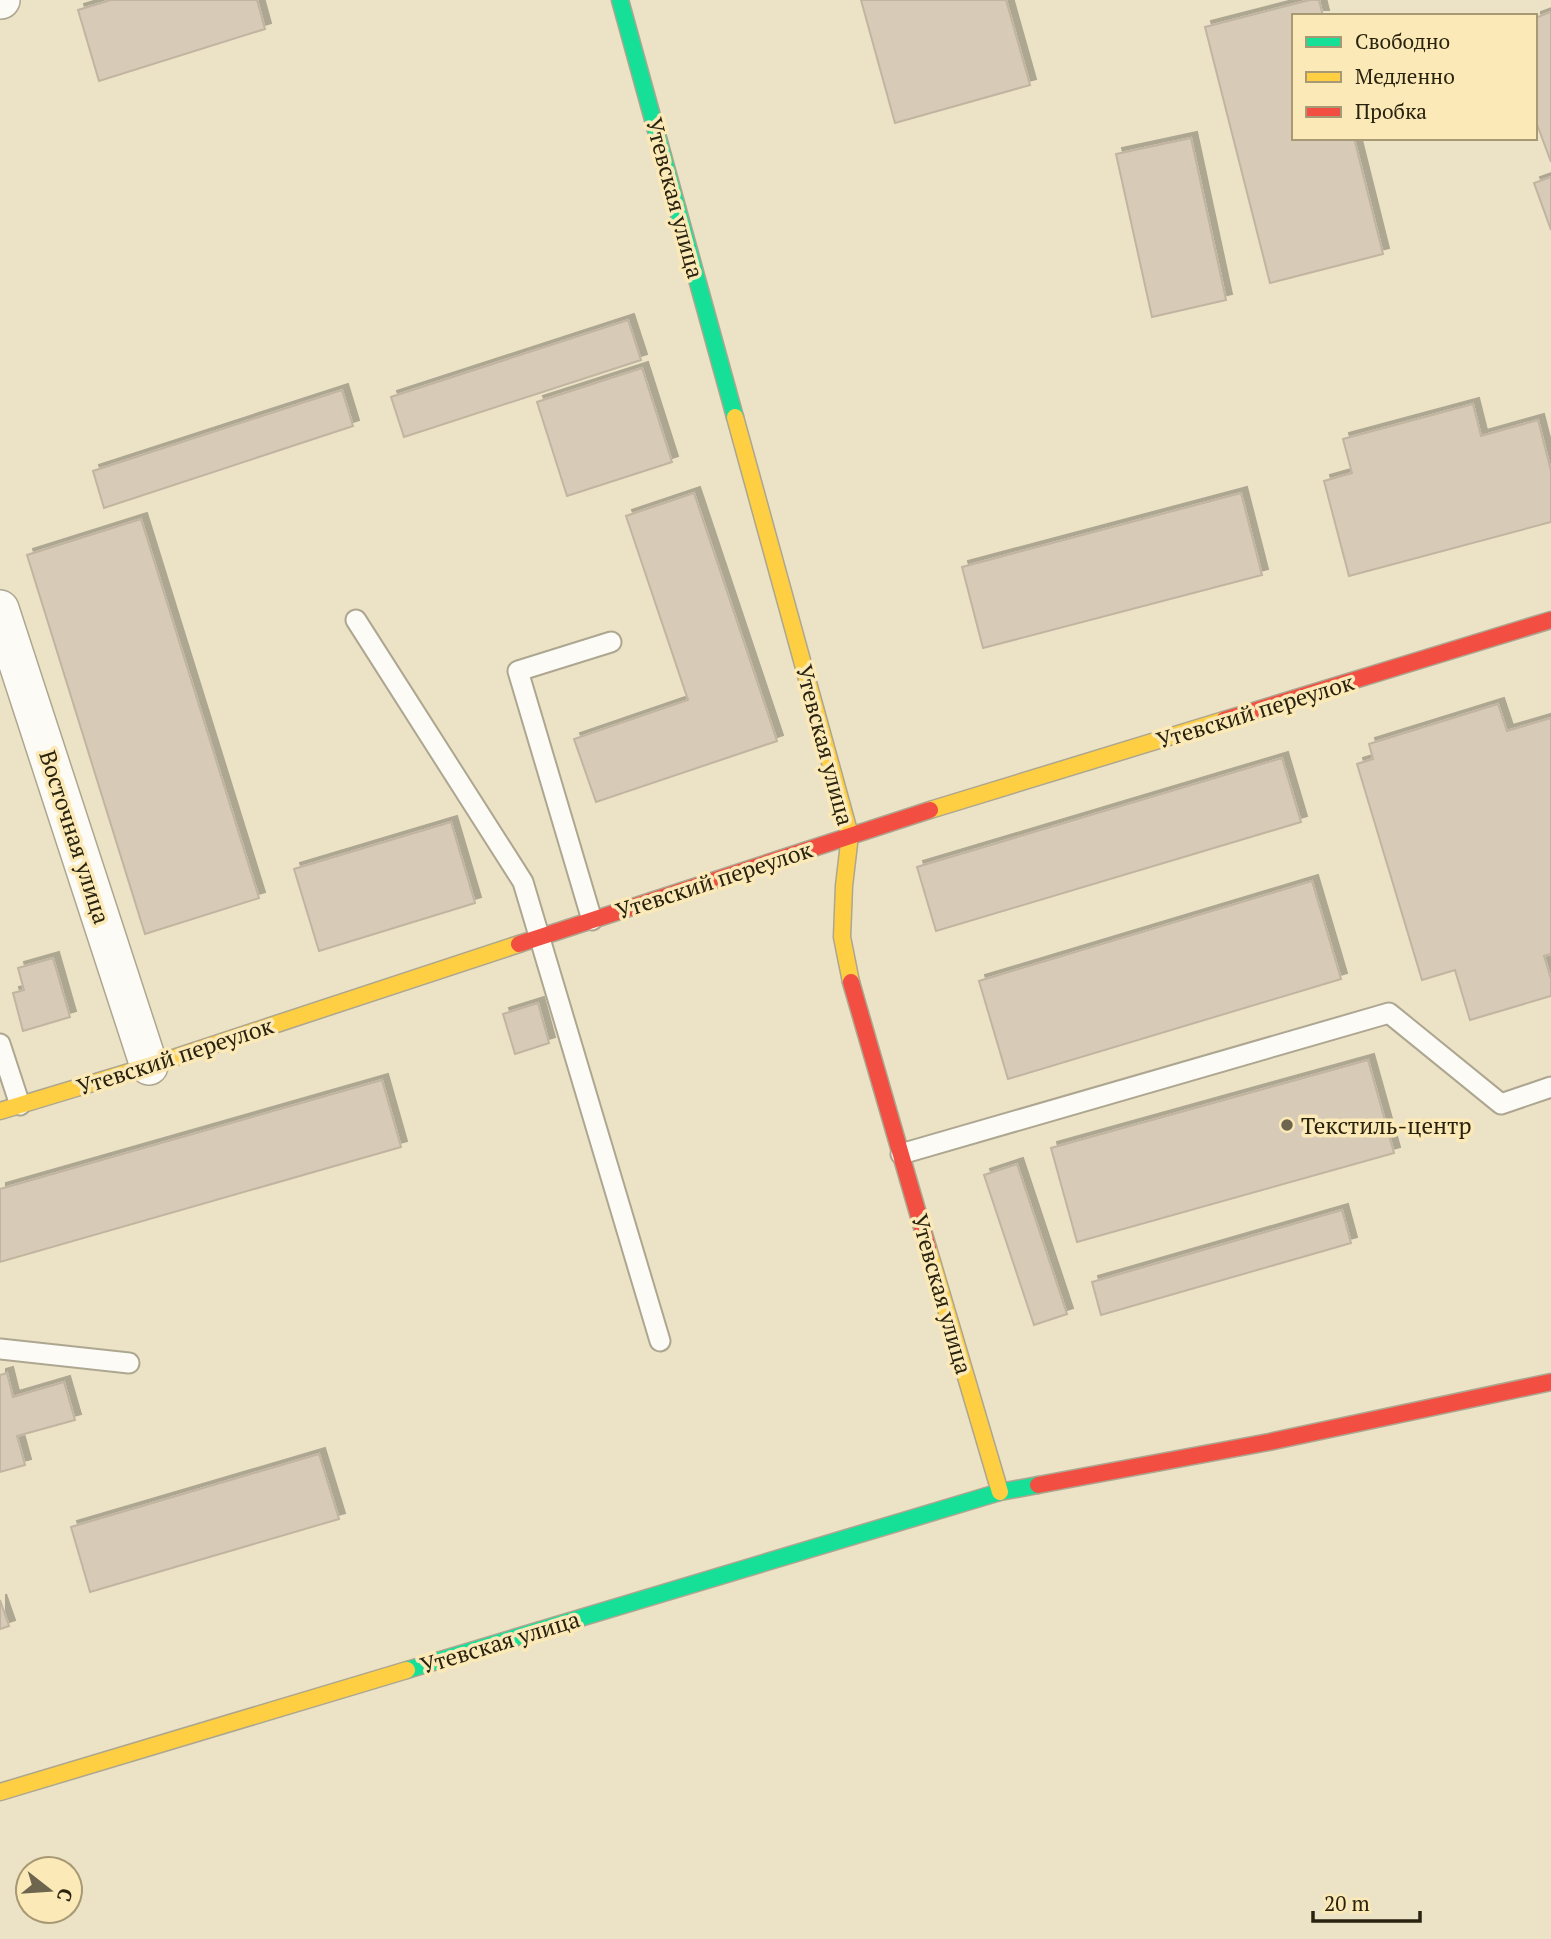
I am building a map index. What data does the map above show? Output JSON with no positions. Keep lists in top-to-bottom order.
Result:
{
  "streets": {
    "street": ["Утевская улица", "Утевский переулок", "Восточная улица"]
  },
  "crossings": [
    ["Утевская улица", "Утевский переулок"],
    ["Утевский переулок", "Восточная улица"]
  ],
  "places": ["Текстиль-центр"],
  "legend": ["Свободно", "Медленно", "Пробка"],
  "scale_bar": "20 m",
  "north": "right"
}
